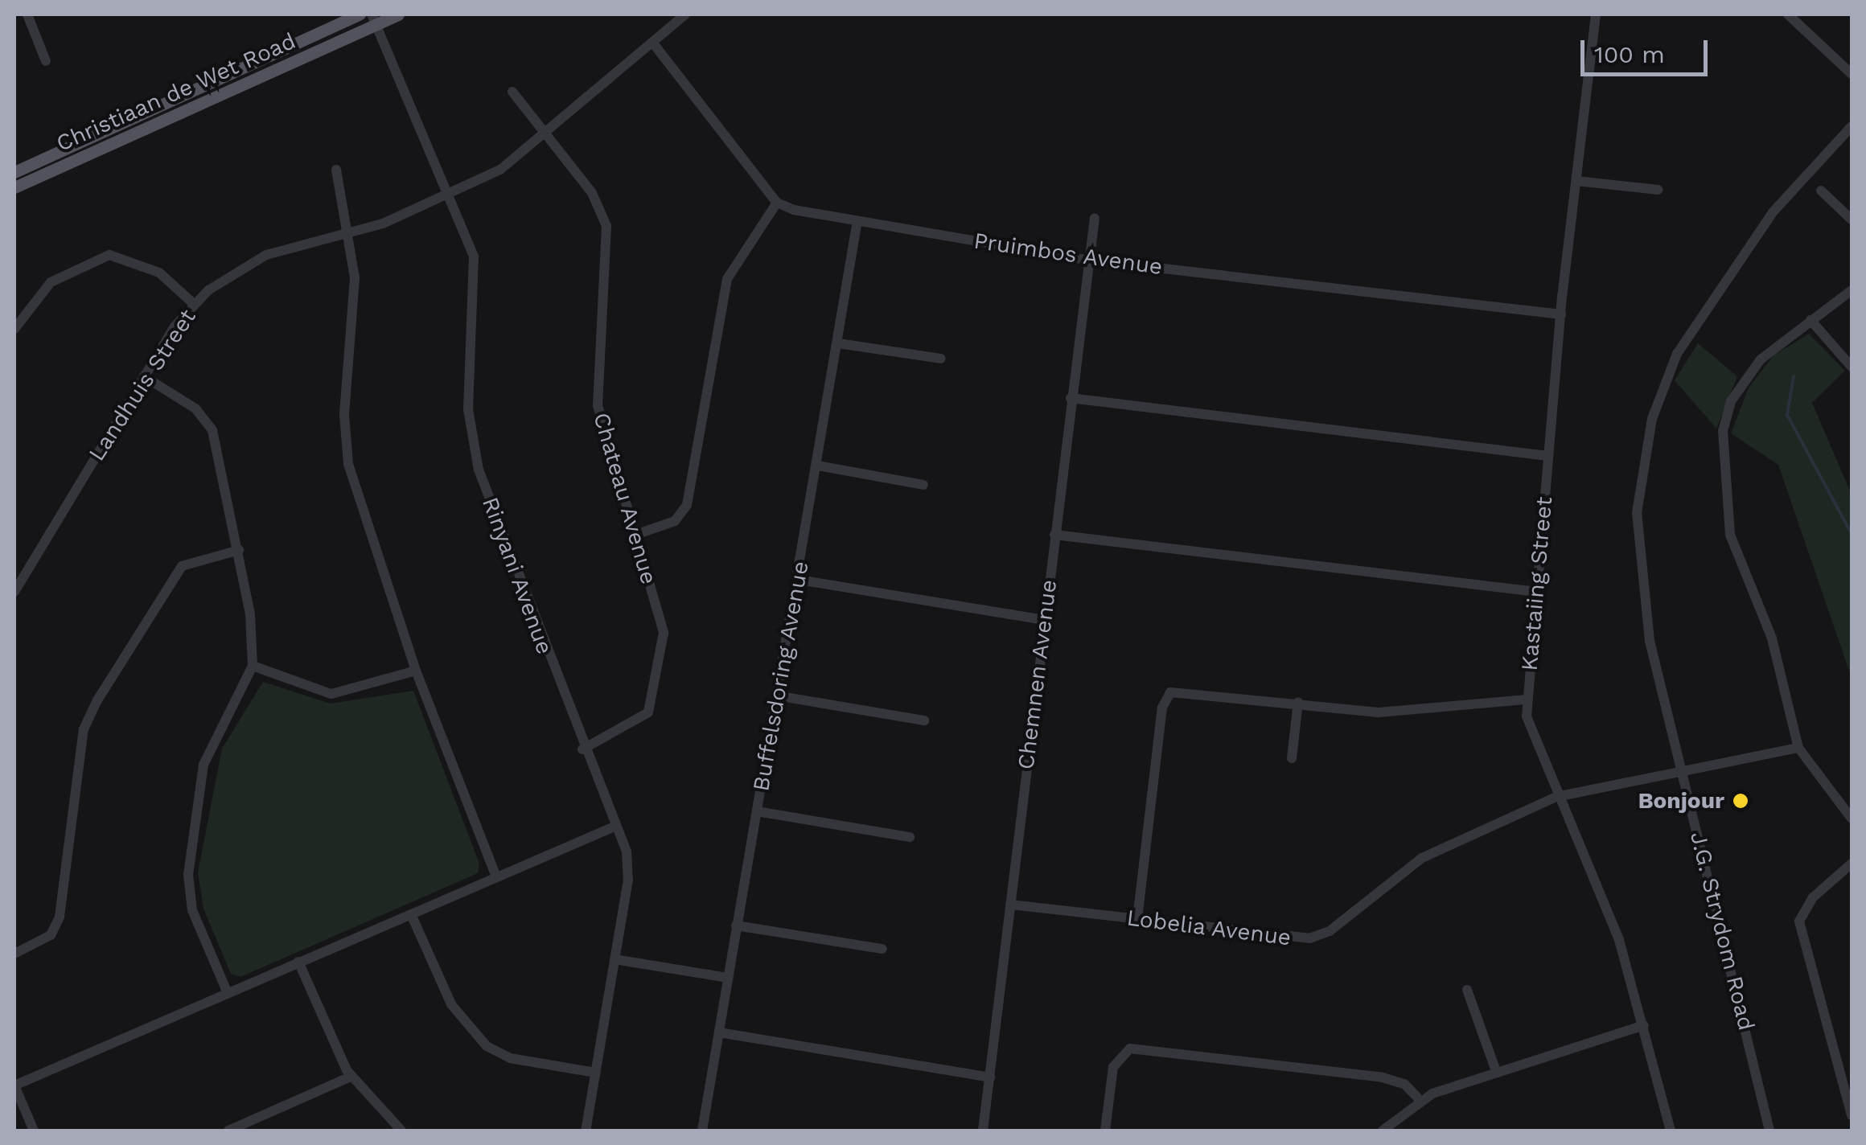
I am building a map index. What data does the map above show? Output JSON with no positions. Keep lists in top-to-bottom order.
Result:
{
  "streets": {
    "main road": ["Christiaan de Wet Road"],
    "street": [
      "Pruimbos Avenue",
      "Landhuis Street",
      "Chateau Avenue",
      "Rinyani Avenue",
      "Kastaiing Street",
      "Chemnen Avenue",
      "Buffelsdoring Avenue",
      "Lobelia Avenue",
      "J.G. Strydom Road"
    ]
  },
  "crossings": [
    ["Christiaan de Wet Road", "Rinyani Avenue"],
    ["Pruimbos Avenue", "Kastaiing Street"],
    ["Pruimbos Avenue", "Chemnen Avenue"],
    ["Pruimbos Avenue", "Buffelsdoring Avenue"],
    ["Landhuis Street", "Chateau Avenue"],
    ["Landhuis Street", "Rinyani Avenue"],
    ["Chateau Avenue", "Rinyani Avenue"],
    ["Kastaiing Street", "Lobelia Avenue"],
    ["Chemnen Avenue", "Lobelia Avenue"],
    ["Lobelia Avenue", "J.G. Strydom Road"]
  ],
  "places": ["Bonjour"],
  "scale_bar": "100 m"
}
